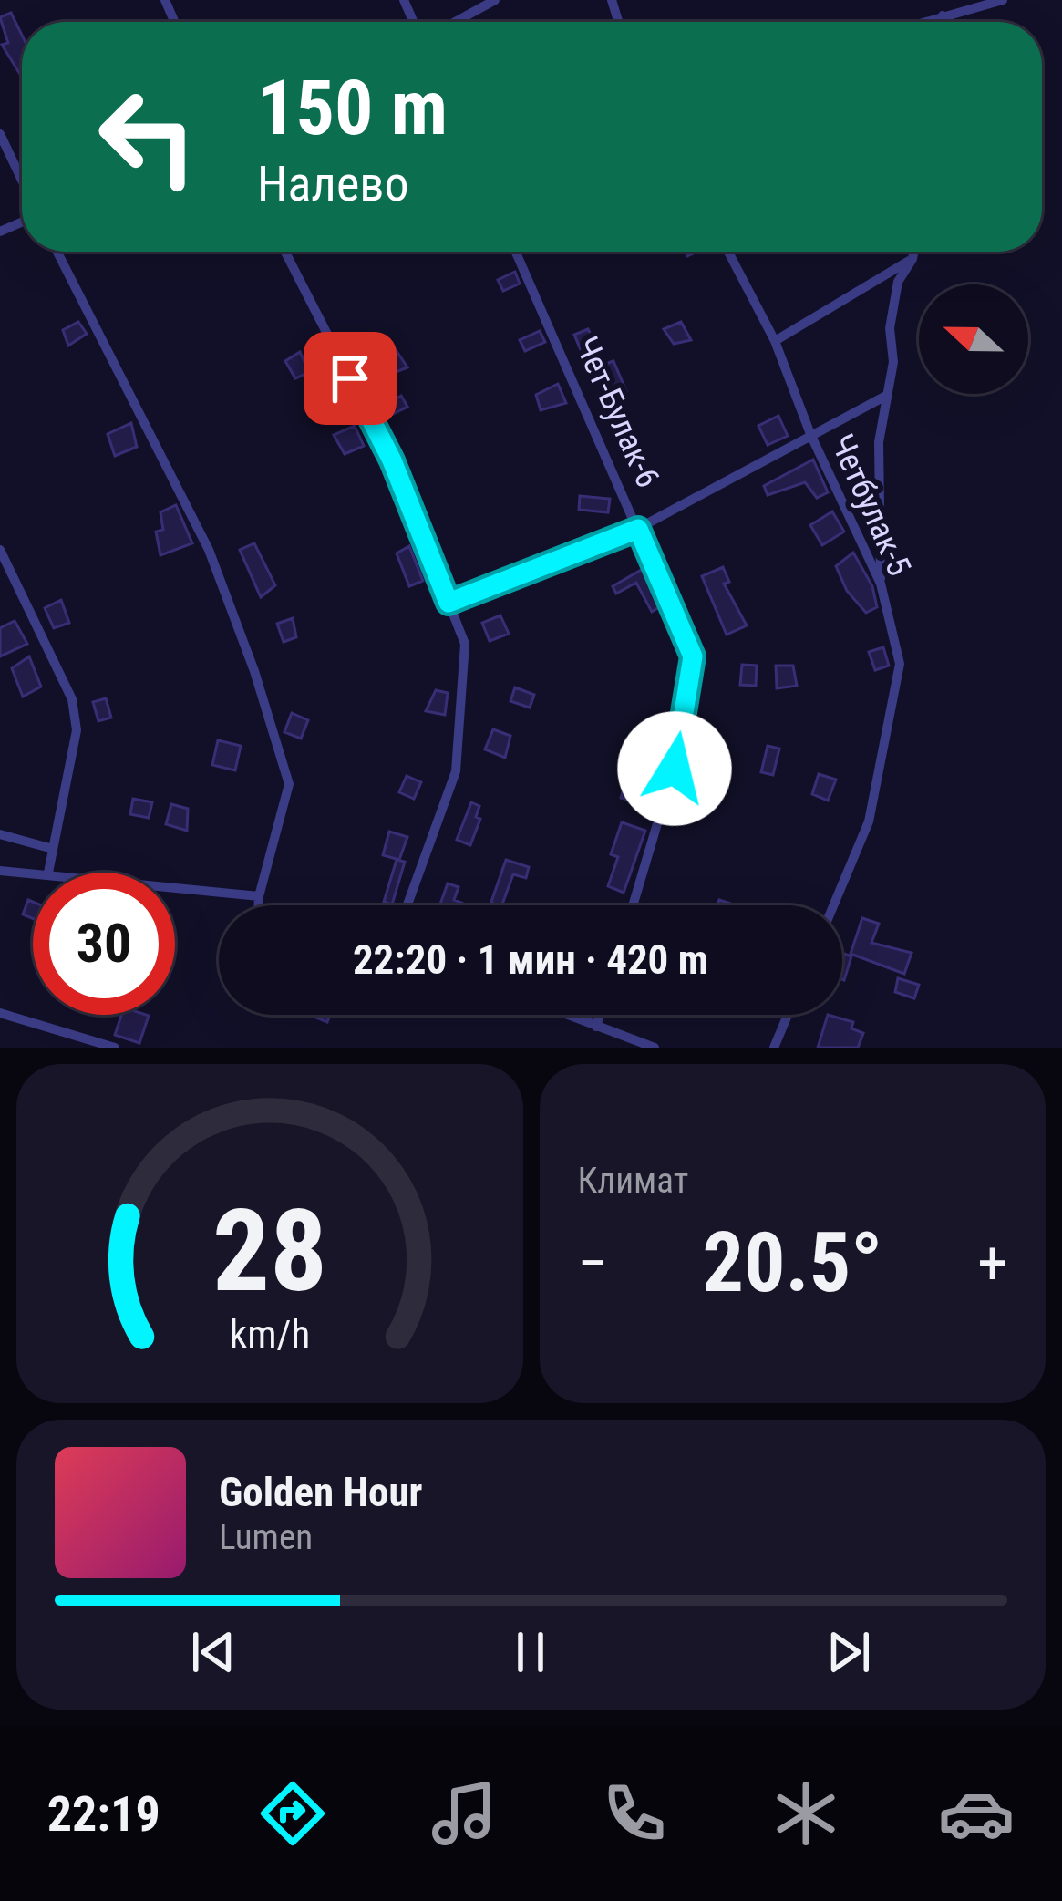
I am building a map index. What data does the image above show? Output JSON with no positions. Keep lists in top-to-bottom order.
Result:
{
  "streets": {
    "street": ["Чет-Булак-6", "Четбулак-5"]
  },
  "north": "left",
  "page": {
    "turn": ["150 m", "Налево"],
    "limit": "30",
    "trip": "22:20 · 1 мин · 420 m",
    "tile": "Климат",
    "heat": ["−", "20.5°", "+"],
    "song": ["Golden Hour", "Lumen"],
    "tabs": "22:19",
    "gauge": ["28", "km/h"]
  }
}
